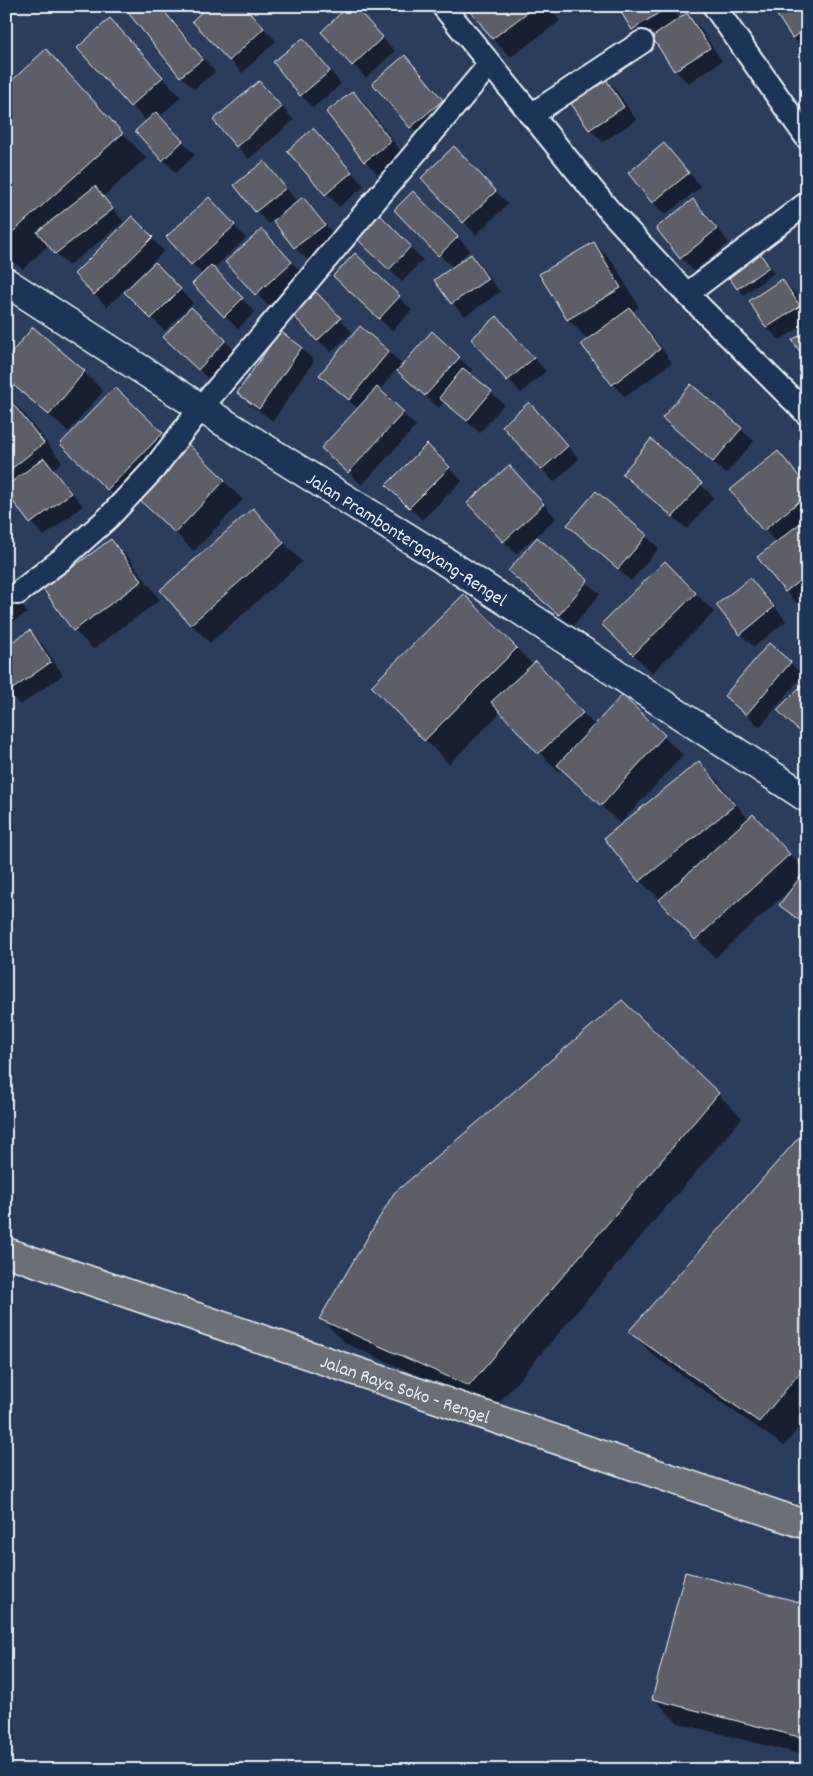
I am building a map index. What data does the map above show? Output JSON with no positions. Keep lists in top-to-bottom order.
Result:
{
  "streets": {
    "main road": ["Jalan Raya Soko - Rengel"],
    "street": ["Jalan Prambontergayang-Rengel"]
  }
}
